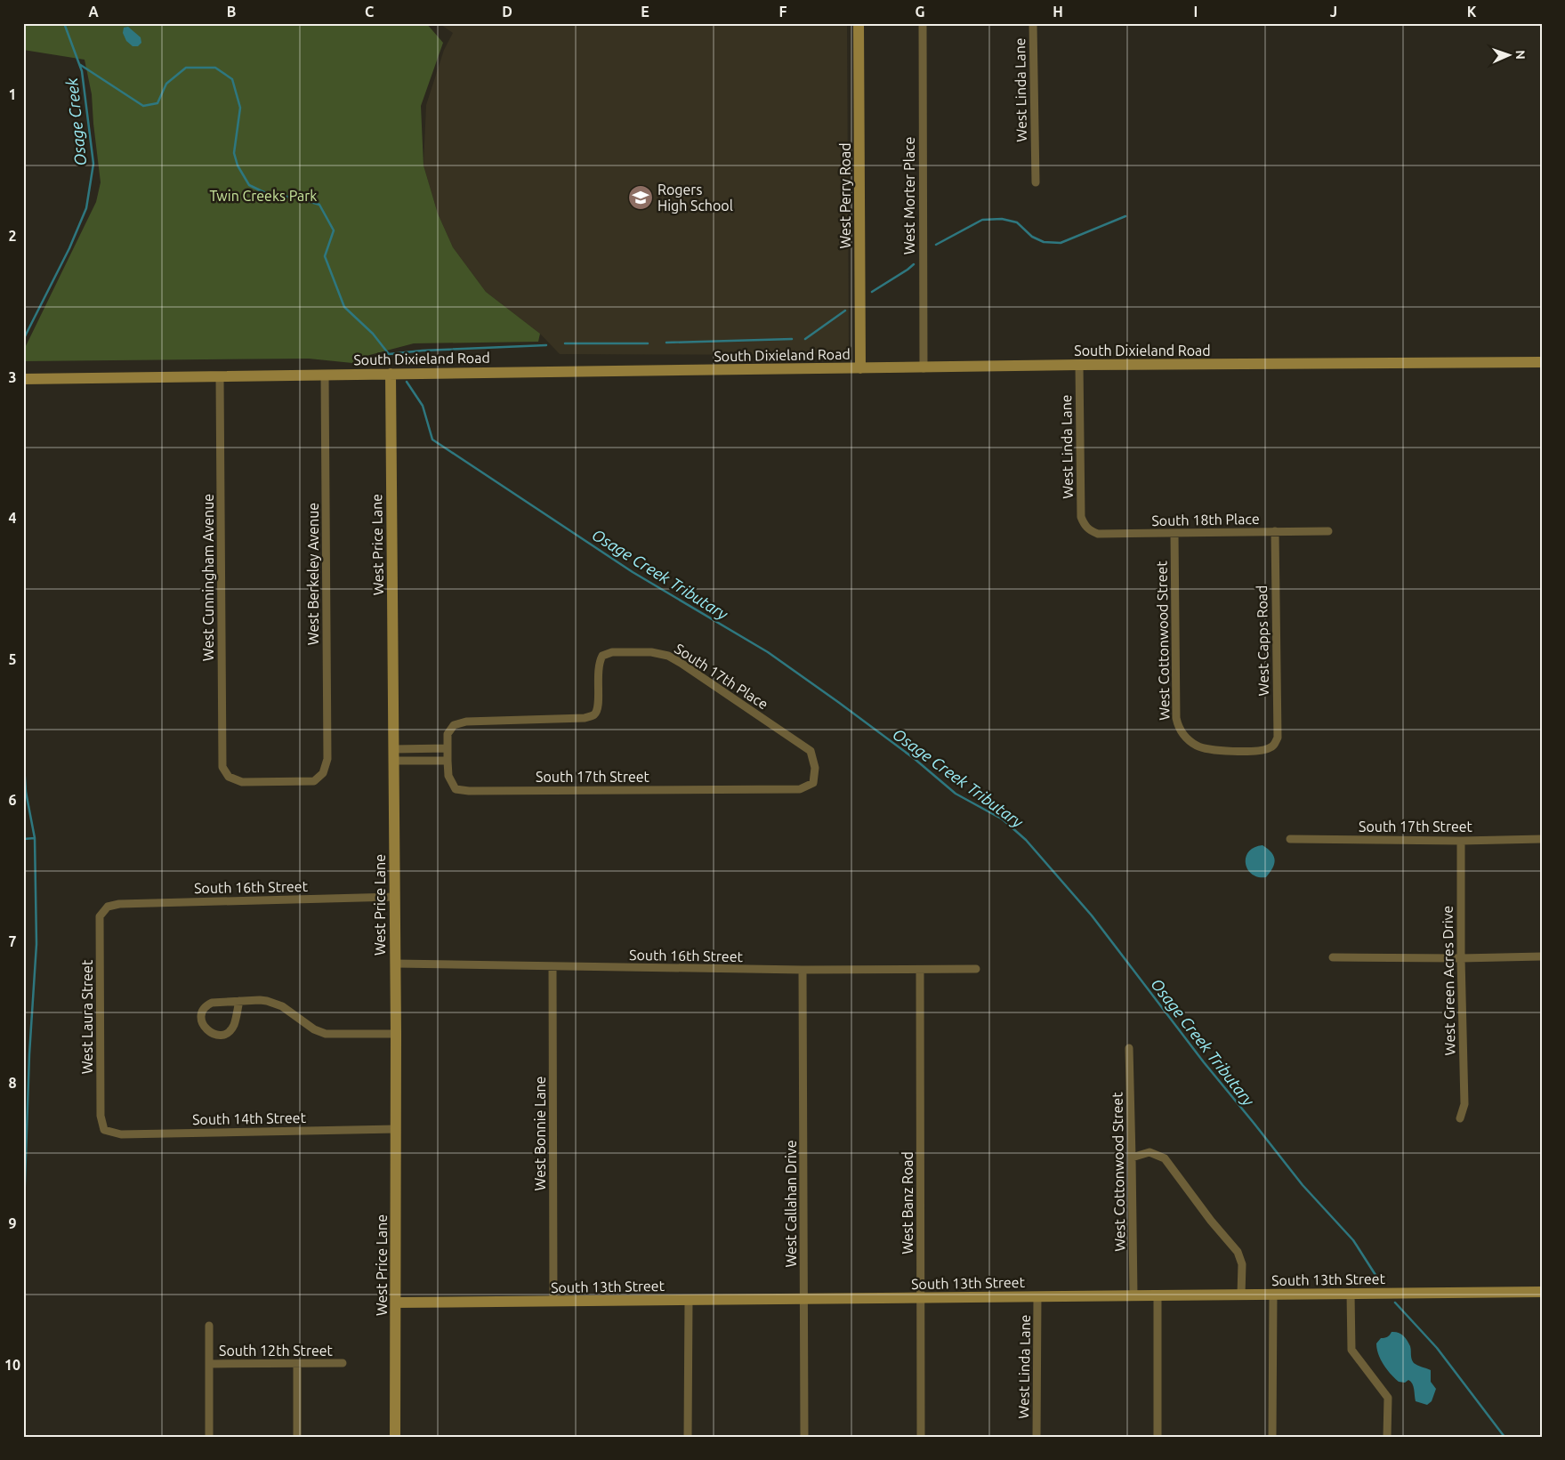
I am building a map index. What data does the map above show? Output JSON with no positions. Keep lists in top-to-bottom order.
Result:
{
  "streets": {
    "street": [
      "West Linda Lane",
      "West Perry Road",
      "West Morter Place",
      "South Dixieland Road",
      "South 18th Place",
      "West Price Lane",
      "West Berkeley Avenue",
      "West Cunningham Avenue",
      "West Cottonwood Street",
      "West Capps Road",
      "South 17th Place",
      "South 17th Street",
      "South 16th Street",
      "West Green Acres Drive",
      "West Laura Street",
      "South 14th Street",
      "West Bonnie Lane",
      "West Banz Road",
      "West Callahan Drive",
      "South 13th Street",
      "South 12th Street"
    ]
  },
  "crossings": [
    ["West Linda Lane", "South Dixieland Road"],
    ["West Linda Lane", "South 18th Place"],
    ["West Linda Lane", "South 13th Street"],
    ["West Perry Road", "South Dixieland Road"],
    ["West Morter Place", "South Dixieland Road"],
    ["South Dixieland Road", "West Price Lane"],
    ["South Dixieland Road", "West Berkeley Avenue"],
    ["South Dixieland Road", "West Cunningham Avenue"],
    ["South 18th Place", "West Cottonwood Street"],
    ["South 18th Place", "West Capps Road"],
    ["West Price Lane", "South 16th Street"],
    ["West Price Lane", "South 14th Street"],
    ["West Price Lane", "South 13th Street"],
    ["West Berkeley Avenue", "West Cunningham Avenue"],
    ["West Cottonwood Street", "West Capps Road"],
    ["West Cottonwood Street", "South 13th Street"],
    ["South 17th Place", "South 17th Street"],
    ["South 17th Street", "West Green Acres Drive"],
    ["South 16th Street", "West Laura Street"],
    ["South 16th Street", "West Bonnie Lane"],
    ["South 16th Street", "West Banz Road"],
    ["South 16th Street", "West Callahan Drive"],
    ["West Laura Street", "South 14th Street"],
    ["West Bonnie Lane", "South 13th Street"],
    ["West Banz Road", "South 13th Street"],
    ["West Callahan Drive", "South 13th Street"]
  ],
  "water": ["Osage Creek", "Osage Creek Tributary"],
  "parks": ["Twin Creeks Park"],
  "places": {
    "school or university": ["Rogers High School"]
  },
  "north": "right",
  "grid": {
    "columns": [
      "A",
      "B",
      "C",
      "D",
      "E",
      "F",
      "G",
      "H",
      "I",
      "J",
      "K"
    ],
    "rows": [
      "1",
      "2",
      "3",
      "4",
      "5",
      "6",
      "7",
      "8",
      "9",
      "10"
    ]
  }
}
